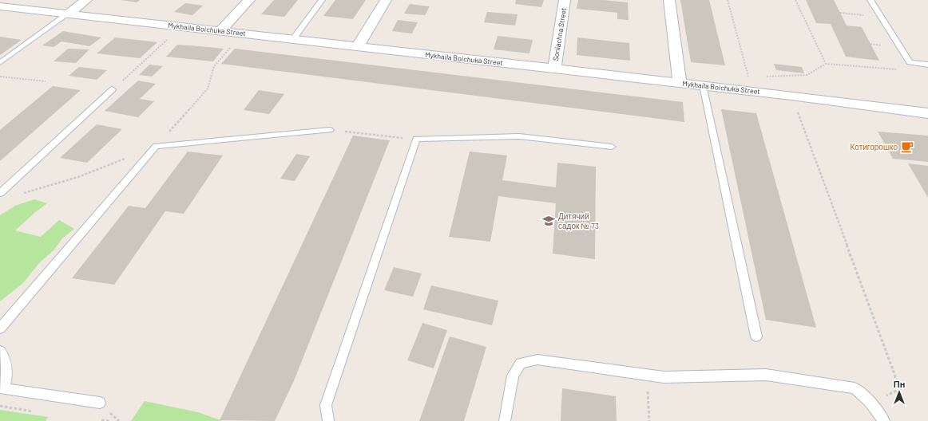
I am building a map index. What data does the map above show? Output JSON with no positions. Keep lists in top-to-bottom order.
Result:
{
  "streets": {
    "street": ["Mykhaila Boichuka Street", "Soniachna Street"]
  },
  "crossings": [
    ["Mykhaila Boichuka Street", "Soniachna Street"]
  ],
  "places": {
    "cafe": ["Котигорошко"],
    "school or university": ["Дитячий садок № 73"]
  },
  "north": "top"
}
